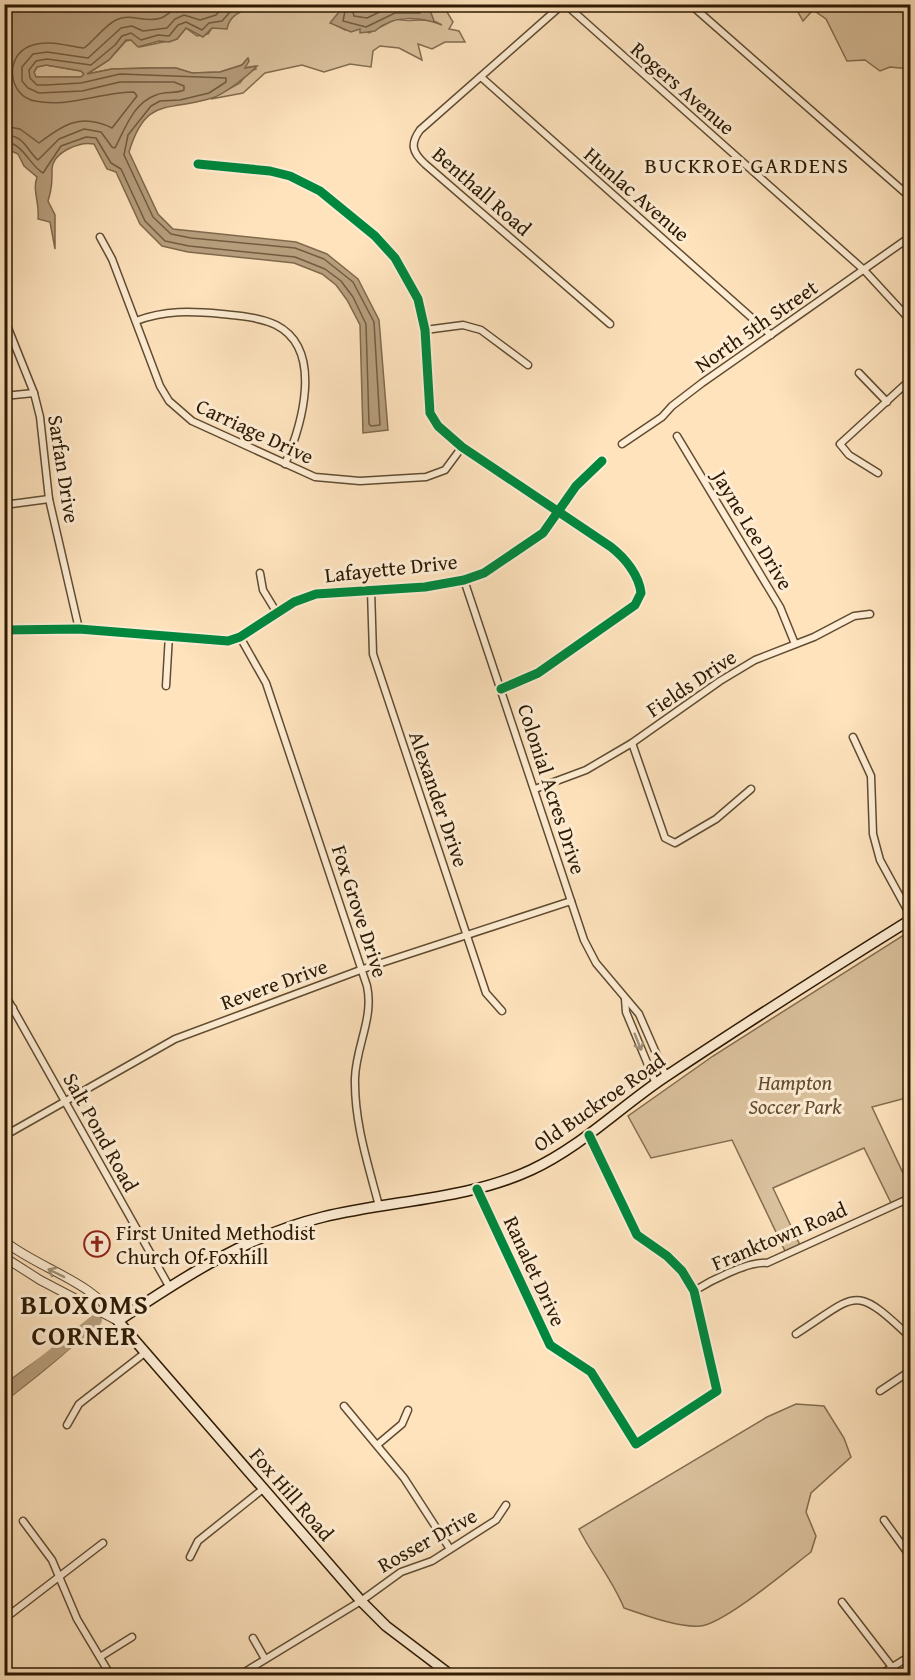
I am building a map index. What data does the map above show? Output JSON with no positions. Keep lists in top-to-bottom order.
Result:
{
  "streets": {
    "main road": ["Old Buckroe Road", "Fox Hill Road"],
    "street": [
      "Rogers Avenue",
      "Benthall Road",
      "Hunlac Avenue",
      "North 5th Street",
      "Carriage Drive",
      "Sarfan Drive",
      "Jayne Lee Drive",
      "Lafayette Drive",
      "Fields Drive",
      "Colonial Acres Drive",
      "Alexander Drive",
      "Fox Grove Drive",
      "Revere Drive",
      "Salt Pond Road",
      "Franktown Road",
      "Ranalet Drive",
      "Rosser Drive"
    ]
  },
  "crossings": [
    ["Rogers Avenue", "Benthall Road"],
    ["Rogers Avenue", "North 5th Street"],
    ["Benthall Road", "Hunlac Avenue"],
    ["Hunlac Avenue", "North 5th Street"],
    ["Sarfan Drive", "Lafayette Drive"],
    ["Jayne Lee Drive", "Fields Drive"],
    ["Lafayette Drive", "Colonial Acres Drive"],
    ["Lafayette Drive", "Alexander Drive"],
    ["Lafayette Drive", "Fox Grove Drive"],
    ["Fields Drive", "Colonial Acres Drive"],
    ["Colonial Acres Drive", "Revere Drive"],
    ["Colonial Acres Drive", "Old Buckroe Road"],
    ["Alexander Drive", "Revere Drive"],
    ["Fox Grove Drive", "Revere Drive"],
    ["Fox Grove Drive", "Old Buckroe Road"],
    ["Revere Drive", "Salt Pond Road"],
    ["Old Buckroe Road", "Salt Pond Road"],
    ["Old Buckroe Road", "Ranalet Drive"],
    ["Old Buckroe Road", "Fox Hill Road"],
    ["Franktown Road", "Ranalet Drive"],
    ["Fox Hill Road", "Rosser Drive"]
  ],
  "districts": ["BUCKROE GARDENS", "BLOXOMS CORNER"],
  "parks": ["Hampton Soccer Park"],
  "places": {
    "church": ["First United Methodist Church Of Foxhill"]
  }
}
